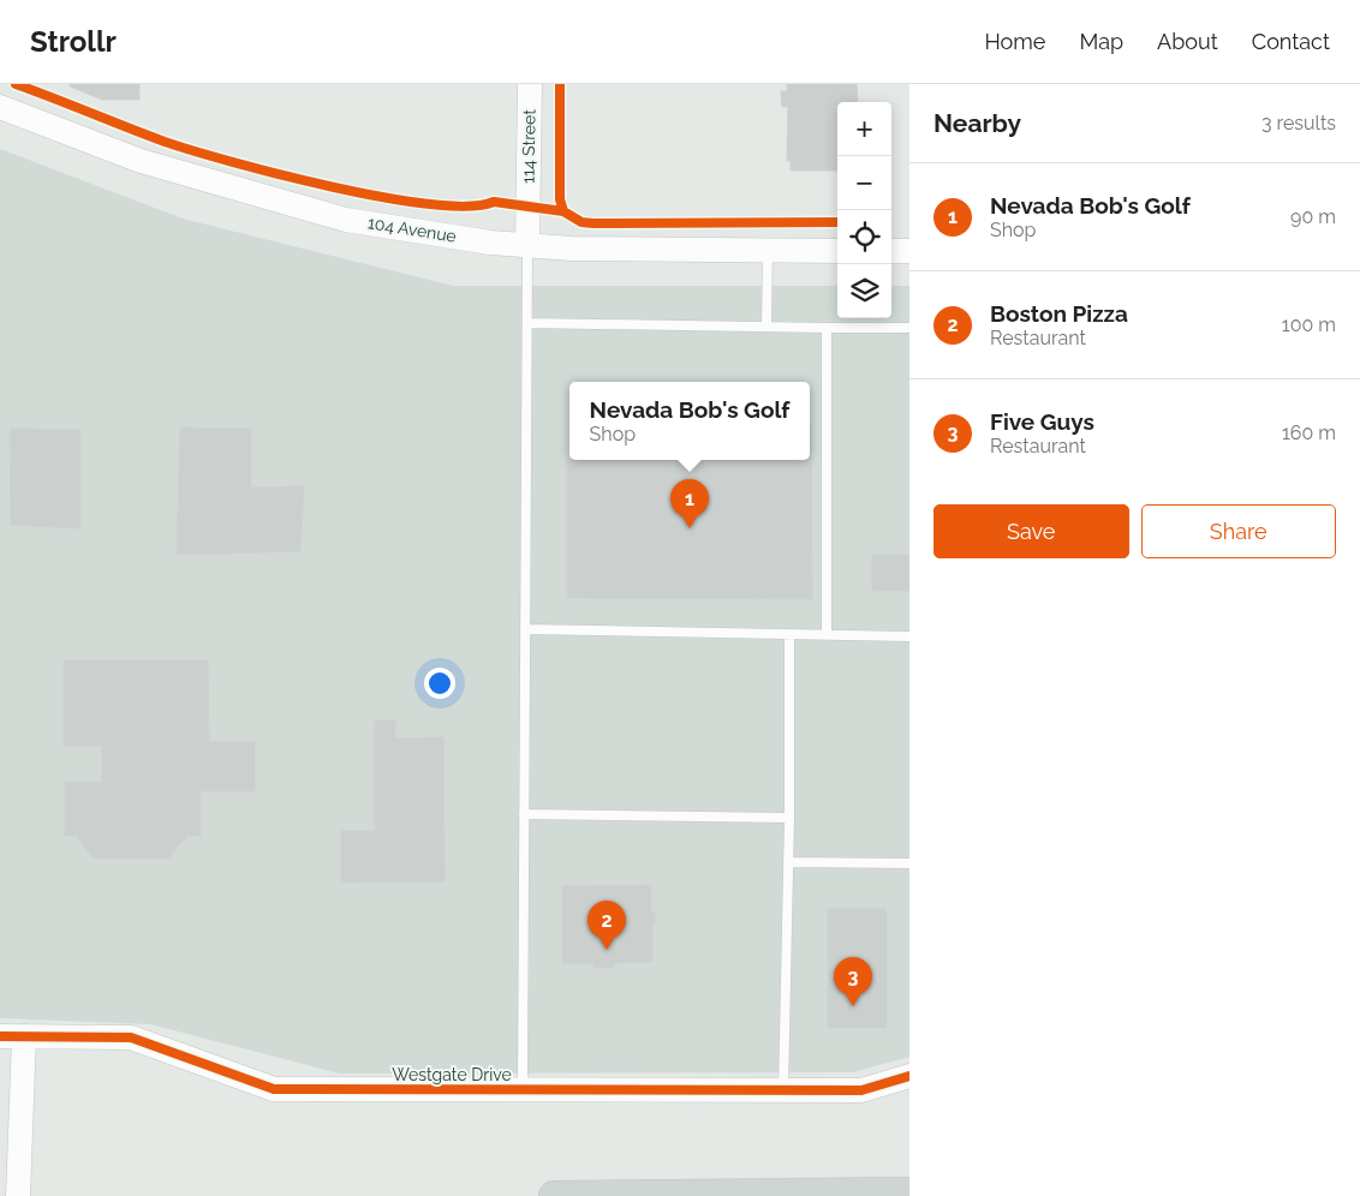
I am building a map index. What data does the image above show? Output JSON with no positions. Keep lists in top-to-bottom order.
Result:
{
  "streets": {
    "street": ["114 Street", "104 Avenue", "Westgate Drive"]
  },
  "crossings": [
    ["114 Street", "104 Avenue"]
  ],
  "page": {
    "header": "Strollr",
    "nav": [
      "Home",
      "Map",
      "About",
      "Contact"
    ],
    "heading": ["Nearby", "3 results"],
    "map_buttons": ["+", "−"],
    "list": [
      {
        "mark": "1",
        "name": "Nevada Bob's Golf",
        "note": "Shop",
        "value": "90 m"
      },
      {
        "mark": "2",
        "name": "Boston Pizza",
        "note": "Restaurant",
        "value": "100 m"
      },
      {
        "mark": "3",
        "name": "Five Guys",
        "note": "Restaurant",
        "value": "160 m"
      }
    ],
    "popup": ["Nevada Bob's Golf", "Shop"],
    "pins": ["1", "2", "3"],
    "buttons": ["Save", "Share"]
  }
}
